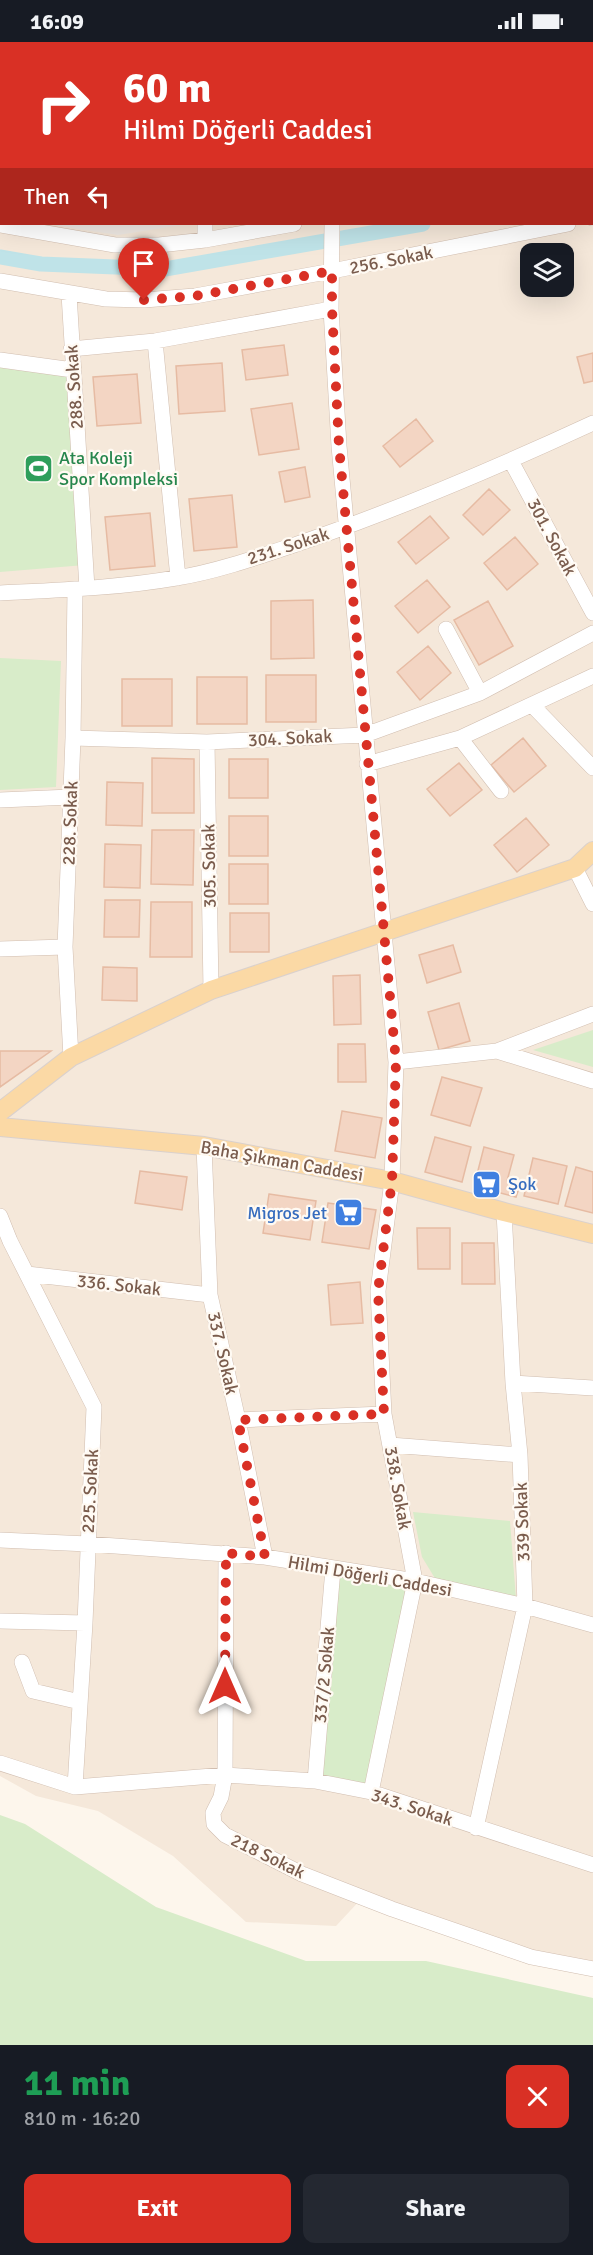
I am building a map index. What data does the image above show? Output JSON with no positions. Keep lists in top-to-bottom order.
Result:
{
  "streets": {
    "main road": ["Baha Şıkman Caddesi"],
    "street": [
      "256. Sokak",
      "288. Sokak",
      "301. Sokak",
      "231. Sokak",
      "304. Sokak",
      "228. Sokak",
      "305. Sokak",
      "336. Sokak",
      "337. Sokak",
      "338. Sokak",
      "225. Sokak",
      "339 Sokak",
      "Hilmi Döğerli Caddesi",
      "337/2 Sokak",
      "343. Sokak",
      "218 Sokak"
    ]
  },
  "crossings": [
    ["256. Sokak", "288. Sokak"],
    ["256. Sokak", "338. Sokak"],
    ["288. Sokak", "231. Sokak"],
    ["288. Sokak", "228. Sokak"],
    ["301. Sokak", "231. Sokak"],
    ["231. Sokak", "228. Sokak"],
    ["231. Sokak", "338. Sokak"],
    ["304. Sokak", "228. Sokak"],
    ["304. Sokak", "305. Sokak"],
    ["304. Sokak", "338. Sokak"],
    ["Baha Şıkman Caddesi", "337. Sokak"],
    ["Baha Şıkman Caddesi", "338. Sokak"],
    ["Baha Şıkman Caddesi", "339 Sokak"],
    ["336. Sokak", "337. Sokak"],
    ["336. Sokak", "225. Sokak"],
    ["337. Sokak", "Hilmi Döğerli Caddesi"],
    ["338. Sokak", "Hilmi Döğerli Caddesi"],
    ["338. Sokak", "343. Sokak"],
    ["225. Sokak", "Hilmi Döğerli Caddesi"],
    ["339 Sokak", "Hilmi Döğerli Caddesi"],
    ["339 Sokak", "343. Sokak"],
    ["Hilmi Döğerli Caddesi", "337/2 Sokak"],
    ["Hilmi Döğerli Caddesi", "218 Sokak"],
    ["337/2 Sokak", "343. Sokak"],
    ["343. Sokak", "218 Sokak"]
  ],
  "places": {
    "sports": ["Ata Koleji Spor Kompleksi"],
    "supermarket": ["Şok", "Migros Jet"]
  },
  "page": {
    "status": "16:09",
    "turn": ["60 m", "Hilmi Döğerli Caddesi"],
    "then": "Then",
    "heading": ["11 min", "810 m · 16:20"],
    "buttons": ["Exit", "Share"]
  }
}
